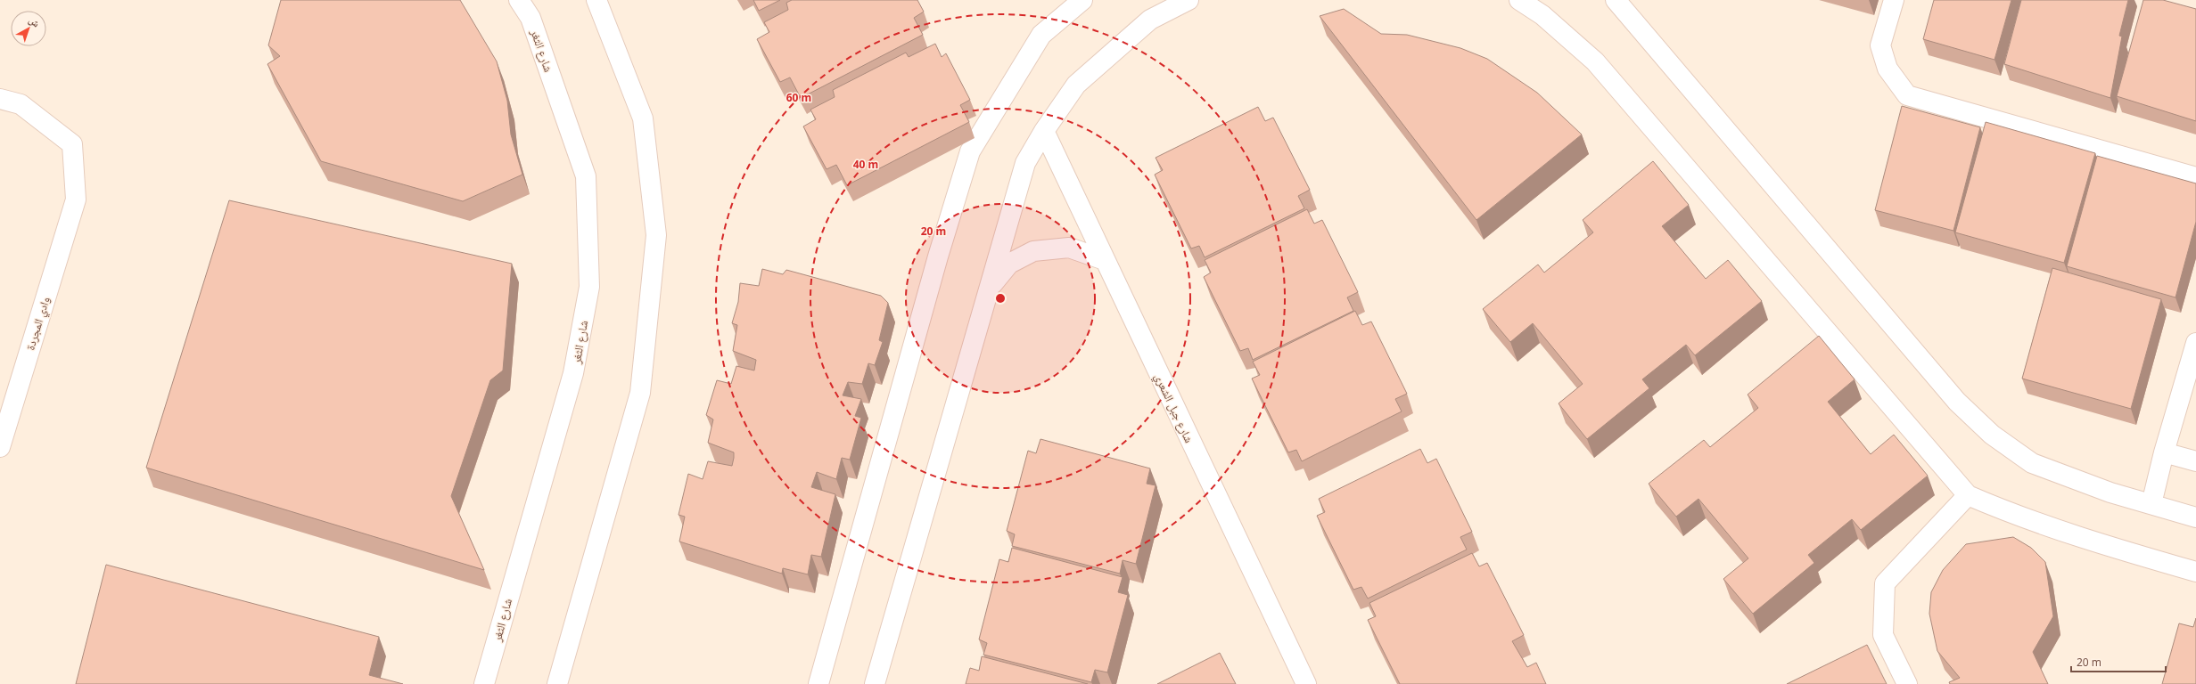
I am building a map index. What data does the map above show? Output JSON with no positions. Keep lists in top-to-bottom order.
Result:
{
  "streets": {
    "street": ["شارع الثغر", "وادي المجردة", "شارع جبل الشعري"]
  },
  "scale_bar": "20 m",
  "north": "top right",
  "rings": ["60 m", "40 m", "20 m"]
}
